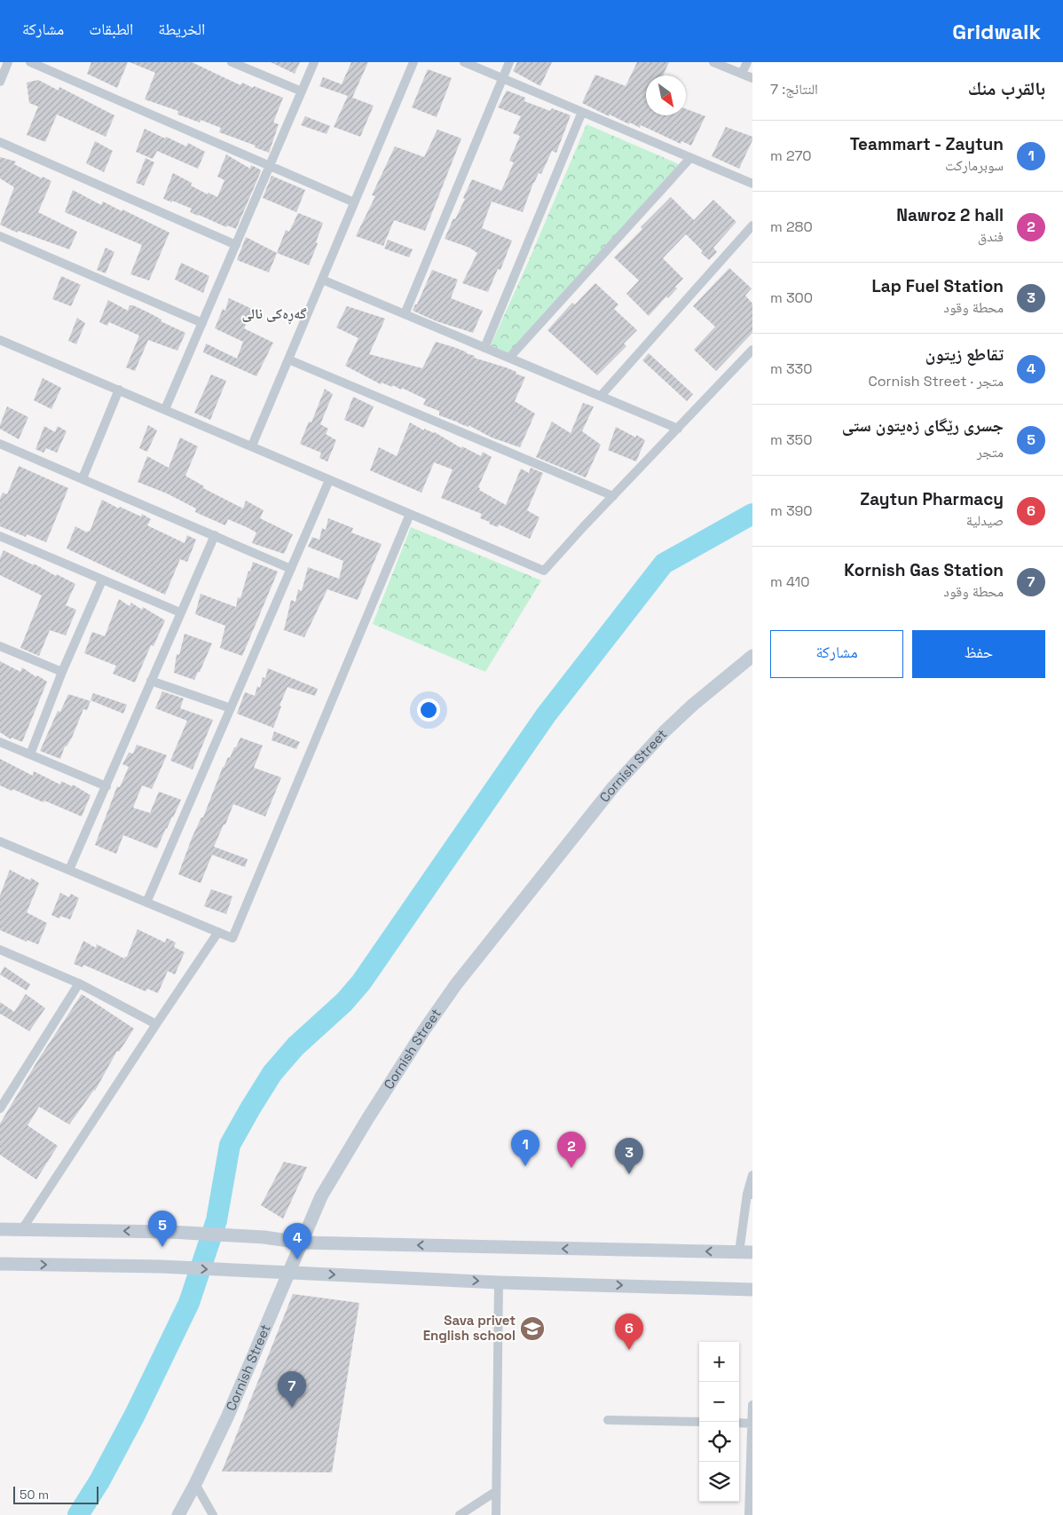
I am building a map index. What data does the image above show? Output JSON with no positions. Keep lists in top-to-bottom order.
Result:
{
  "streets": {
    "street": ["Cornish Street"]
  },
  "districts": ["گەڕەکی نالی"],
  "places": {
    "school or university": ["Sava privet English school"]
  },
  "scale_bar": "50 m",
  "north": "bottom right",
  "page": {
    "header": "Gridwalk",
    "nav": ["الخريطة", "الطبقات", "مشاركة"],
    "heading": ["بالقرب منك", "النتائج: 7"],
    "list": [
      {
        "mark": "1",
        "name": "Teammart - Zaytun",
        "note": "سوبرماركت",
        "value": "270 m"
      },
      {
        "mark": "2",
        "name": "Nawroz 2 hall",
        "note": "فندق",
        "value": "280 m"
      },
      {
        "mark": "3",
        "name": "Lap Fuel Station",
        "note": "محطة وقود",
        "value": "300 m"
      },
      {
        "mark": "4",
        "name": "تقاطع زيتون",
        "note": "متجر · Cornish Street",
        "value": "330 m"
      },
      {
        "mark": "5",
        "name": "جسری رێگای زەیتون ستی",
        "note": "متجر",
        "value": "350 m"
      },
      {
        "mark": "6",
        "name": "Zaytun Pharmacy",
        "note": "صيدلية",
        "value": "390 m"
      },
      {
        "mark": "7",
        "name": "Kornish Gas Station",
        "note": "محطة وقود",
        "value": "410 m"
      }
    ],
    "buttons": ["حفظ", "مشاركة"],
    "pins": [
      "1",
      "2",
      "3",
      "5",
      "4",
      "6",
      "7"
    ],
    "map_buttons": ["+", "−"],
    "scale": "50 m"
  }
}
